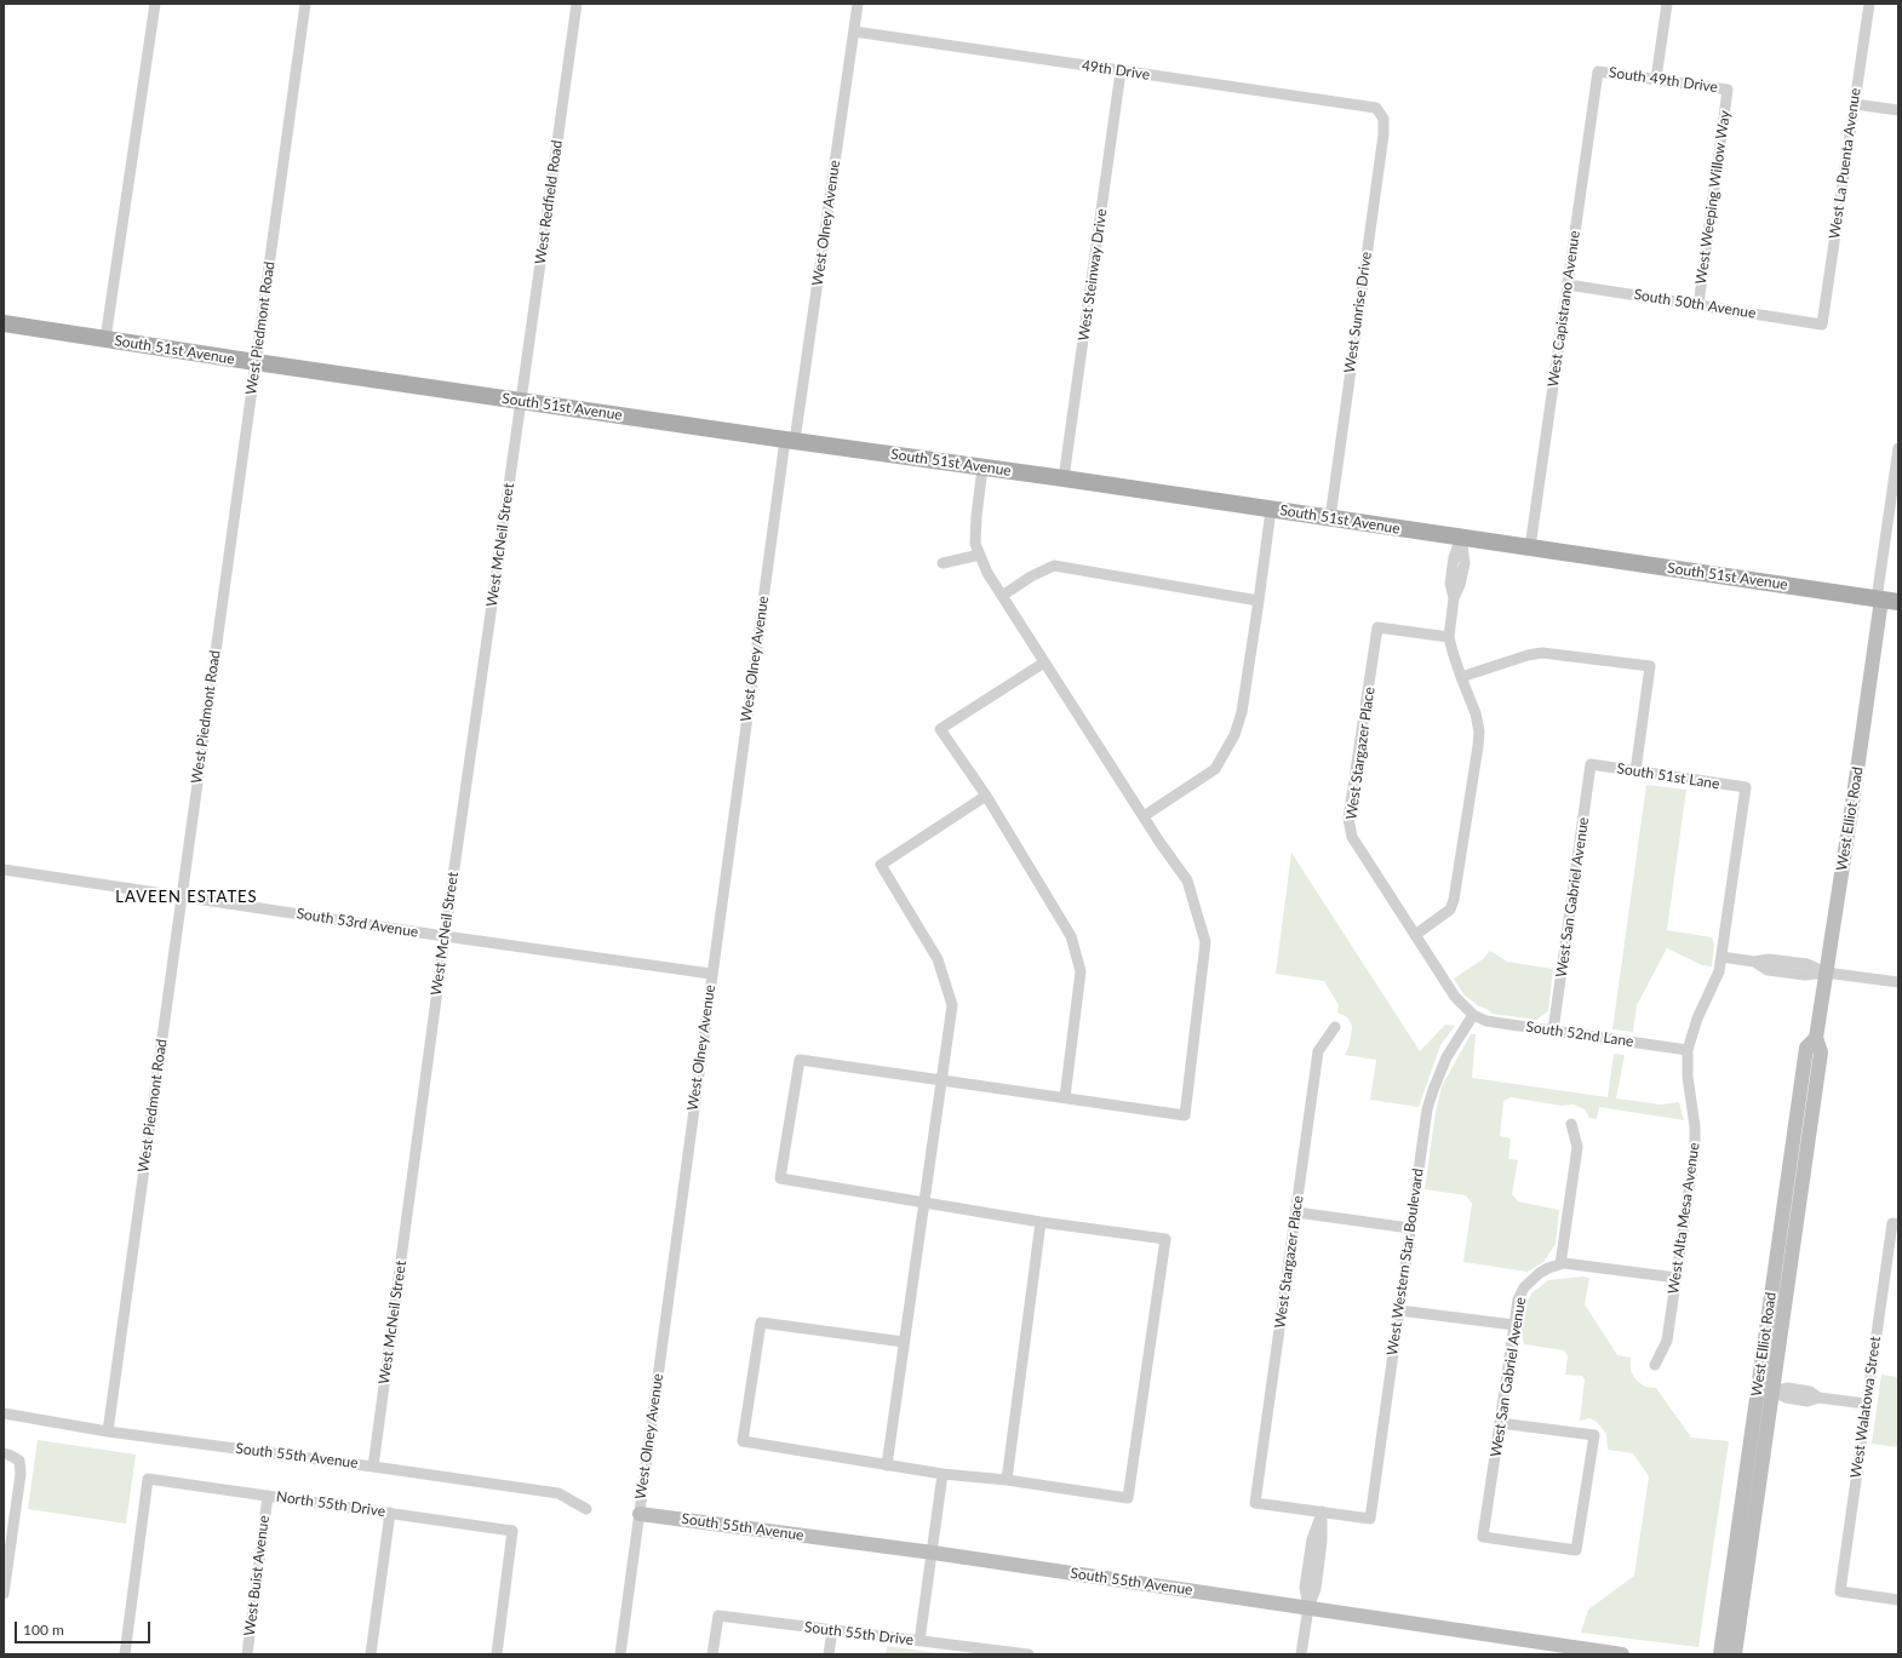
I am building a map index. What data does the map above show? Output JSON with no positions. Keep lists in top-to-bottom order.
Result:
{
  "streets": {
    "main road": ["South 51st Avenue", "West Elliot Road", "South 55th Avenue"],
    "street": [
      "49th Drive",
      "South 49th Drive",
      "West La Puenta Avenue",
      "West Weeping Willow Way",
      "West Redfield Road",
      "West Olney Avenue",
      "West Steinway Drive",
      "South 50th Avenue",
      "West Capistrano Avenue",
      "West Sunrise Drive",
      "West Piedmont Road",
      "West McNeil Street",
      "West Stargazer Place",
      "South 51st Lane",
      "West San Gabriel Avenue",
      "South 53rd Avenue",
      "South 52nd Lane",
      "West Alta Mesa Avenue",
      "West Western Star Boulevard",
      "West Walatowa Street",
      "North 55th Drive",
      "West Buist Avenue",
      "South 55th Drive"
    ]
  },
  "crossings": [
    ["49th Drive", "West Olney Avenue"],
    ["49th Drive", "West Steinway Drive"],
    ["49th Drive", "West Sunrise Drive"],
    ["South 49th Drive", "West Weeping Willow Way"],
    ["South 49th Drive", "West Capistrano Avenue"],
    ["West La Puenta Avenue", "South 50th Avenue"],
    ["West Weeping Willow Way", "South 50th Avenue"],
    ["West Redfield Road", "South 51st Avenue"],
    ["West Redfield Road", "West McNeil Street"],
    ["West Olney Avenue", "South 51st Avenue"],
    ["West Olney Avenue", "South 53rd Avenue"],
    ["West Olney Avenue", "South 55th Avenue"],
    ["West Steinway Drive", "South 51st Avenue"],
    ["South 50th Avenue", "West Capistrano Avenue"],
    ["West Capistrano Avenue", "South 51st Avenue"],
    ["West Sunrise Drive", "South 51st Avenue"],
    ["West Piedmont Road", "South 51st Avenue"],
    ["West Piedmont Road", "South 53rd Avenue"],
    ["West Piedmont Road", "South 55th Avenue"],
    ["South 51st Avenue", "West McNeil Street"],
    ["South 51st Avenue", "West Elliot Road"],
    ["West McNeil Street", "South 53rd Avenue"],
    ["West McNeil Street", "South 55th Avenue"],
    ["West Stargazer Place", "South 52nd Lane"],
    ["West Stargazer Place", "West Western Star Boulevard"],
    ["South 51st Lane", "West San Gabriel Avenue"],
    ["South 51st Lane", "West Alta Mesa Avenue"],
    ["West San Gabriel Avenue", "South 52nd Lane"],
    ["South 52nd Lane", "West Alta Mesa Avenue"],
    ["South 52nd Lane", "West Western Star Boulevard"],
    ["North 55th Drive", "West Buist Avenue"]
  ],
  "districts": ["LAVEEN ESTATES"],
  "scale_bar": "100 m"
}
